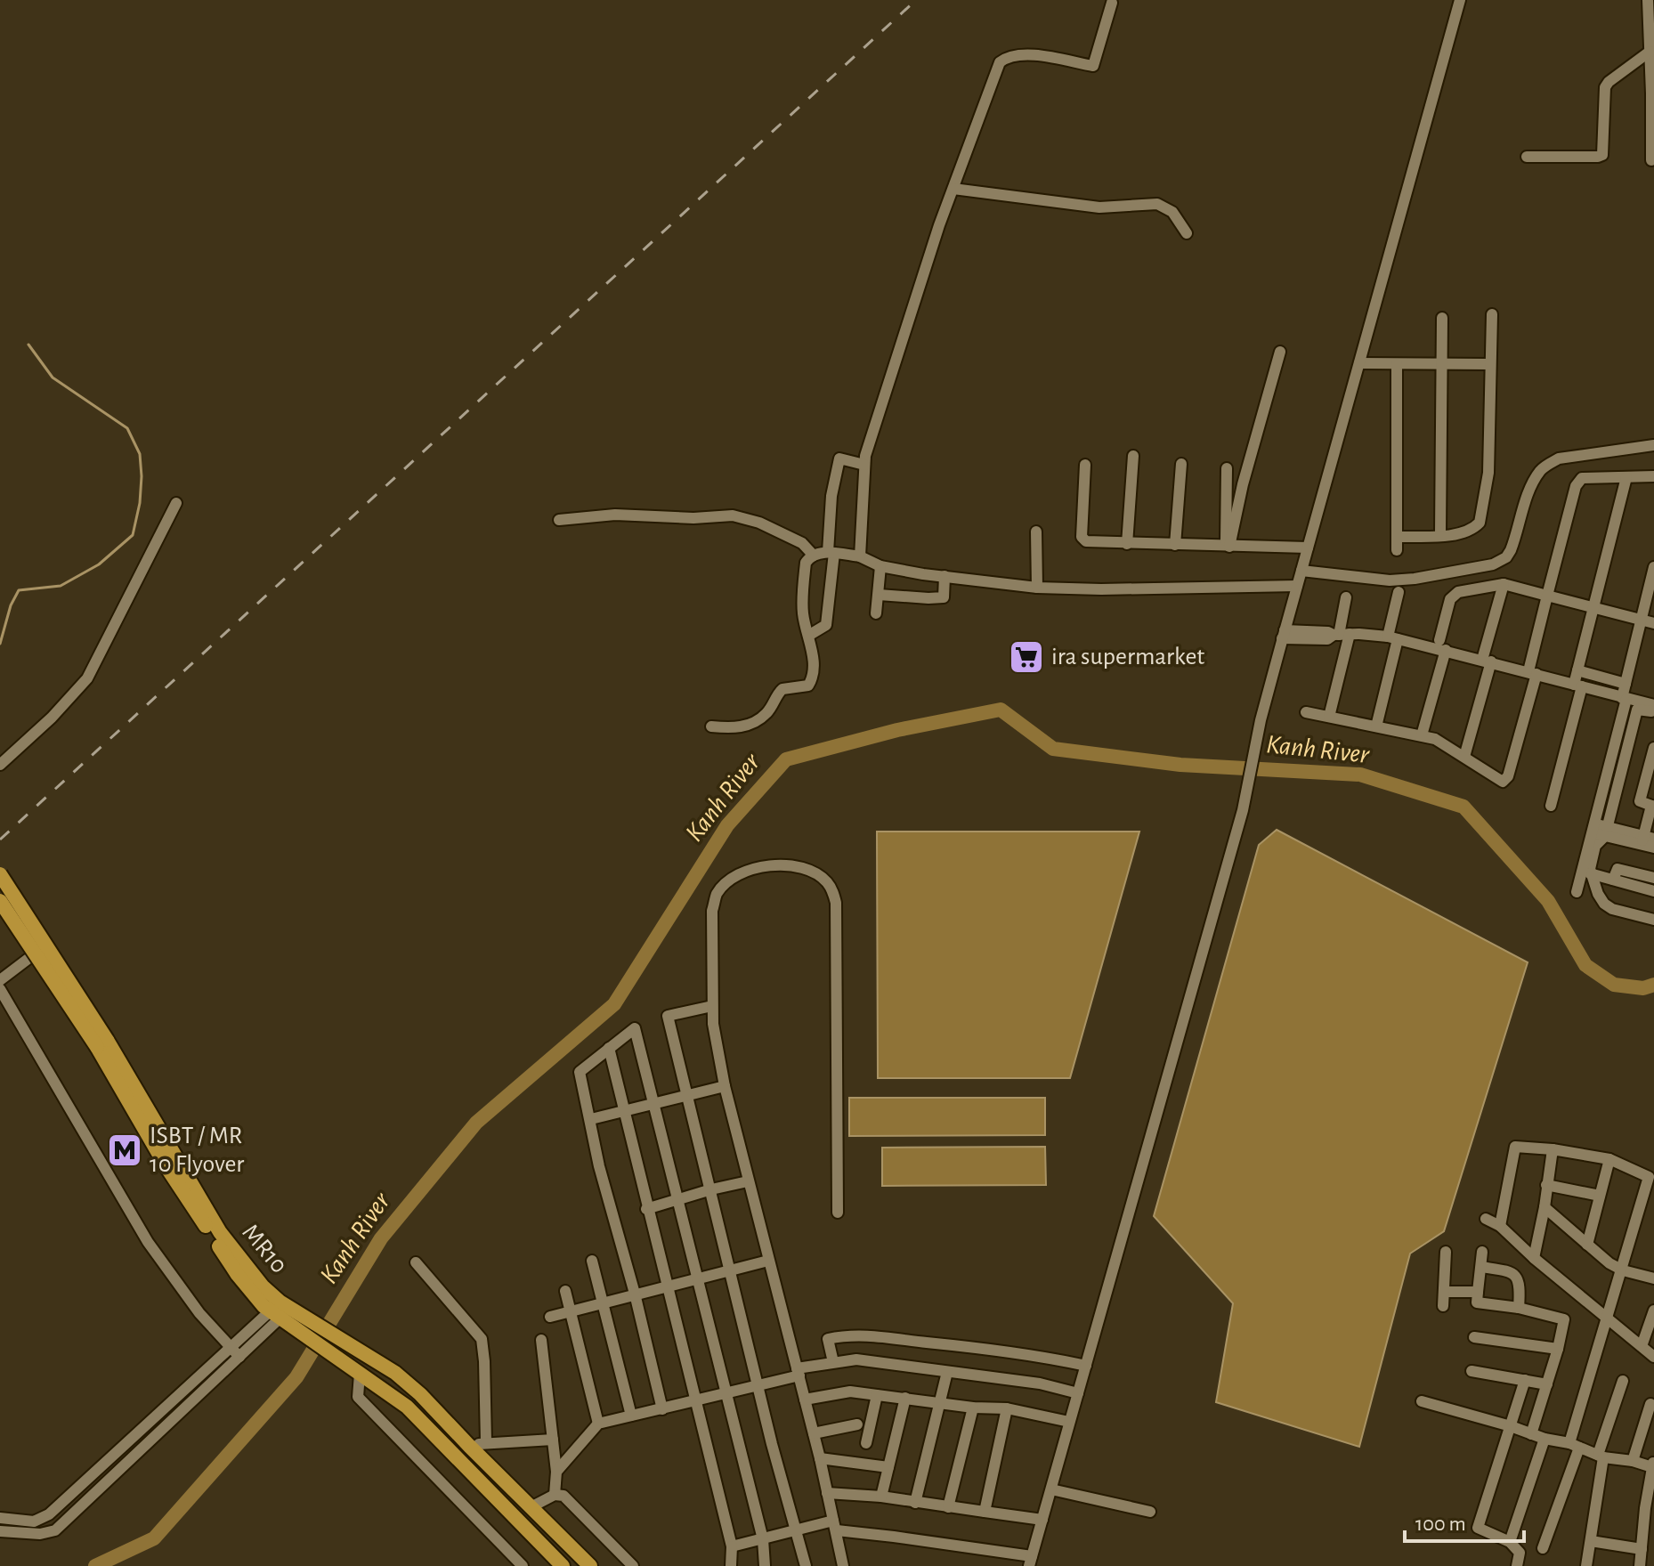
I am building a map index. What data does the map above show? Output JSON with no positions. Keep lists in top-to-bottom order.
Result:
{
  "streets": {
    "main road": ["MR10"]
  },
  "water": ["Kanh River"],
  "places": {
    "supermarket": ["ira supermarket"],
    "metro station": ["ISBT / MR 10 Flyover"]
  },
  "scale_bar": "100 m"
}
